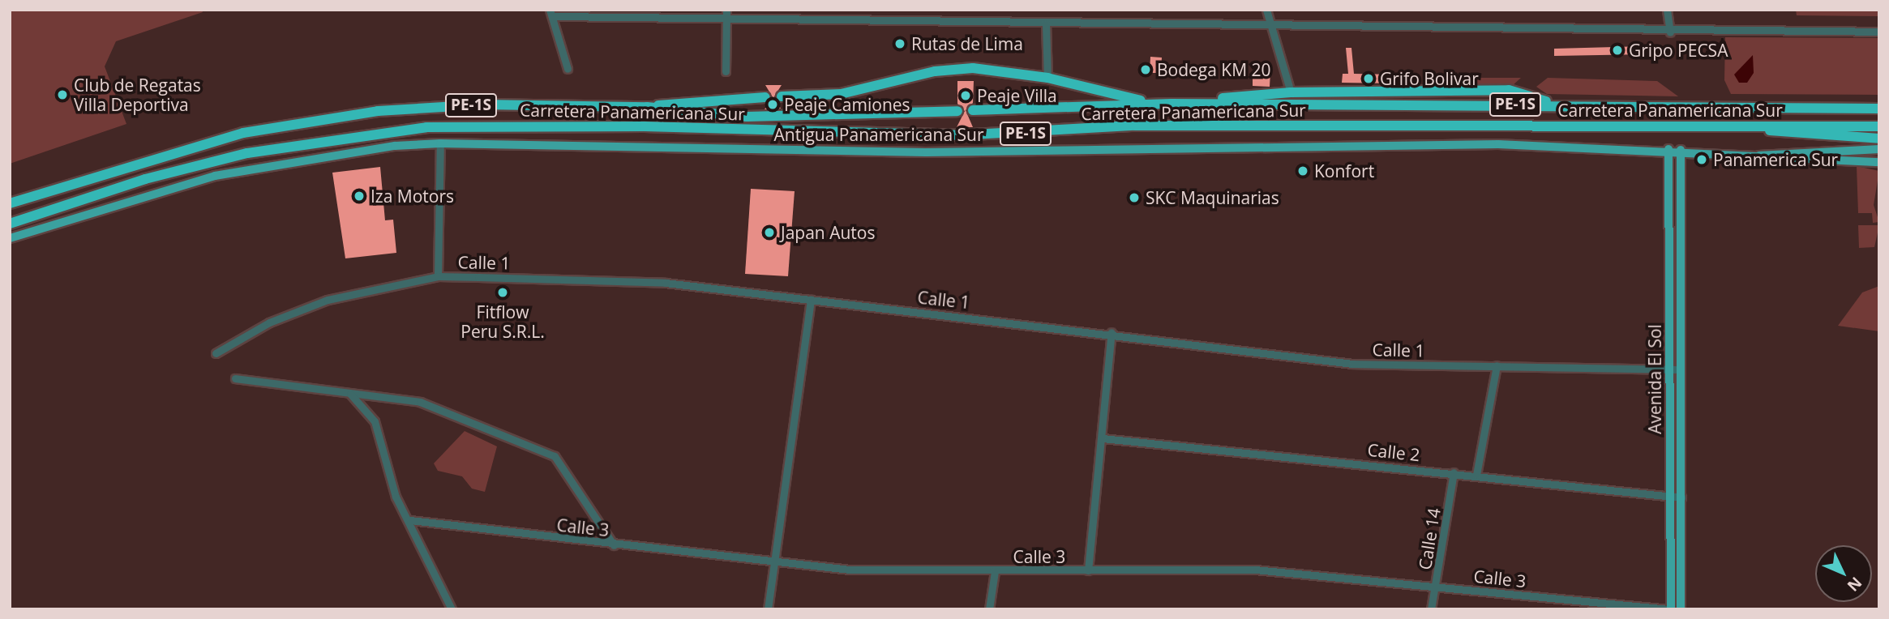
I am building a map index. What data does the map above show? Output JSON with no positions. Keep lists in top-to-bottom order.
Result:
{
  "streets": {
    "highway": ["PE-1S", "Carretera Panamericana Sur"],
    "main road": ["Antigua Panamericana Sur", "Avenida El Sol"],
    "street": [
      "Calle 1",
      "Calle 2",
      "Calle 3",
      "Calle 14"
    ]
  },
  "crossings": [
    ["Antigua Panamericana Sur", "Avenida El Sol"],
    ["Calle 1", "Avenida El Sol"],
    ["Avenida El Sol", "Calle 2"],
    ["Avenida El Sol", "Calle 3"],
    ["Calle 2", "Calle 14"],
    ["Calle 3", "Calle 14"]
  ],
  "places": [
    "Rutas de Lima",
    "Gripo PECSA",
    "Bodega KM 20",
    "Grifo Bolivar",
    "Club de Regatas Villa Deportiva",
    "Peaje Villa",
    "Peaje Camiones",
    "Panamerica Sur",
    "Konfort",
    "Iza Motors",
    "SKC Maquinarias",
    "Japan Autos",
    "Fitflow Peru S.R.L."
  ],
  "north": "bottom right"
}
